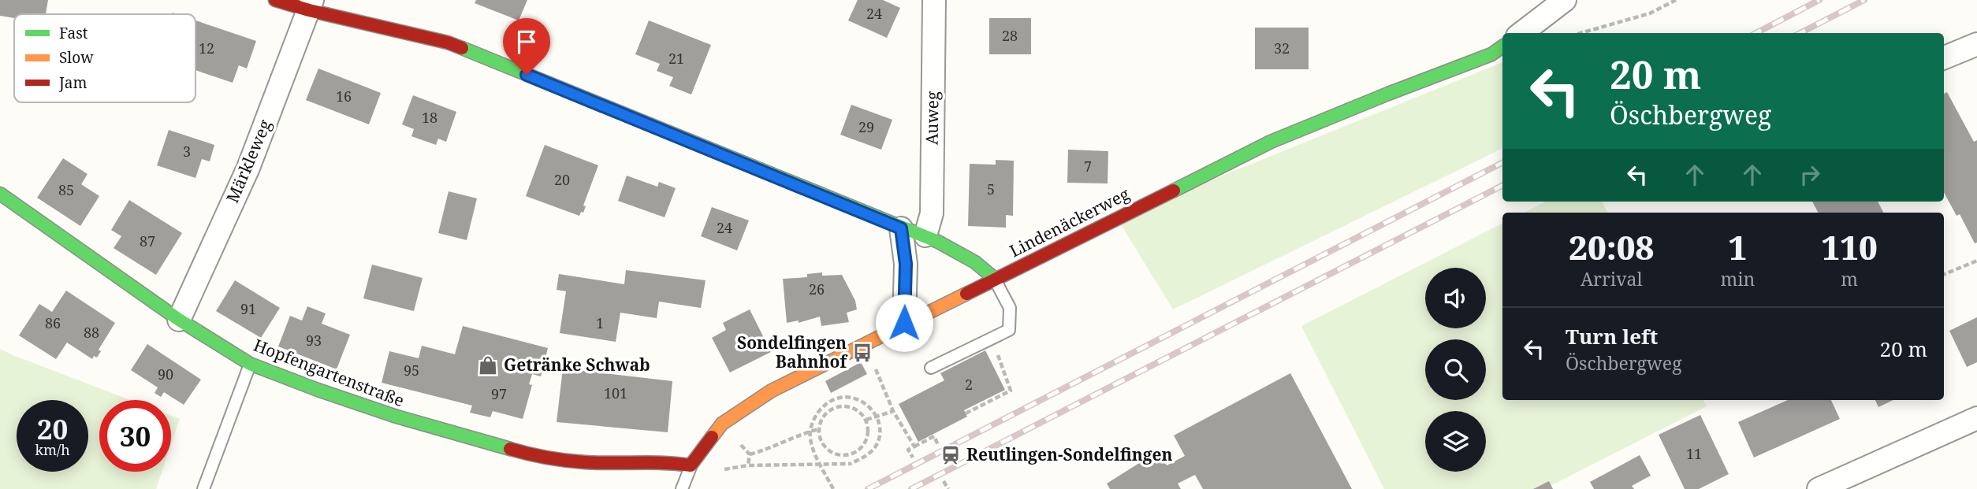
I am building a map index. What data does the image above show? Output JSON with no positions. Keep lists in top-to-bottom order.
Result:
{
  "streets": {
    "street": [
      "Auweg",
      "Märkleweg",
      "Lindenäckerweg",
      "Hopfengartenstraße"
    ]
  },
  "crossings": [
    ["Märkleweg", "Hopfengartenstraße"],
    ["Lindenäckerweg", "Hopfengartenstraße"]
  ],
  "places": {
    "bus stop": ["Sondelfingen Bahnhof"],
    "shop": ["Getränke Schwab"],
    "station": ["Reutlingen-Sondelfingen"]
  },
  "house_numbers": [
    "24",
    "28",
    "12",
    "32",
    "21",
    "16",
    "18",
    "29",
    "3",
    "7",
    "20",
    "5",
    "85",
    "24",
    "87",
    "26",
    "91",
    "86",
    "1",
    "88",
    "93",
    "95",
    "90",
    "2",
    "101",
    "97",
    "11"
  ],
  "legend": ["Fast", "Slow", "Jam"],
  "page": {
    "turn": ["20 m", "Öschbergweg"],
    "eta": [
      "20:08",
      "Arrival",
      "1",
      "min",
      "110",
      "m"
    ],
    "list": [
      {
        "name": "Turn left",
        "note": "Öschbergweg",
        "value": "20 m"
      }
    ],
    "speed": "20 km/h",
    "limit": "30"
  }
}
